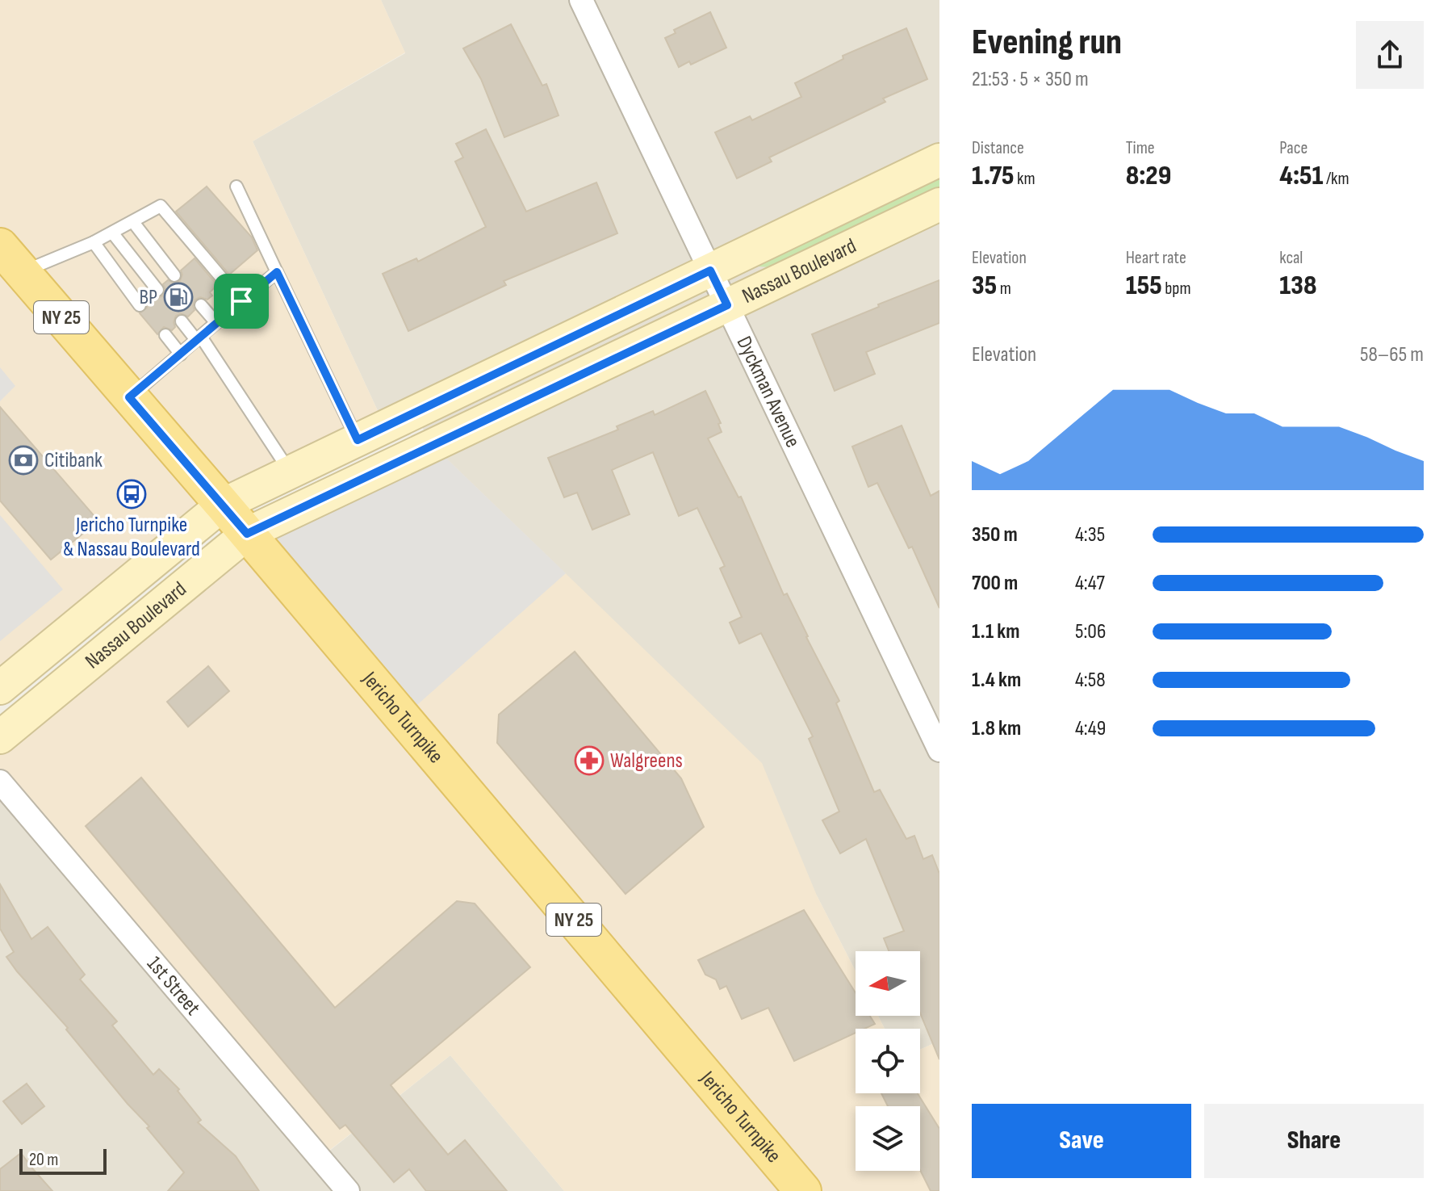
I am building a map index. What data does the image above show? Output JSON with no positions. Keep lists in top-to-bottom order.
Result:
{
  "streets": {
    "main road": ["Nassau Boulevard", "NY 25", "Jericho Turnpike"],
    "street": ["Dyckman Avenue", "1st Street"]
  },
  "crossings": [
    ["Nassau Boulevard", "Dyckman Avenue"],
    ["Nassau Boulevard", "Jericho Turnpike"]
  ],
  "places": {
    "fuel station": ["BP"],
    "bank": ["Citibank"],
    "bus stop": ["Jericho Turnpike & Nassau Boulevard"],
    "pharmacy": ["Walgreens"]
  },
  "scale_bar": "20 m",
  "north": "left",
  "page": {
    "heading": ["Evening run", "21:53 · 5 × 350 m"],
    "stats": [
      ["Distance", "1.75 km"],
      ["Time", "8:29"],
      ["Pace", "4:51 /km"],
      ["Elevation", "35 m"],
      ["Heart rate", "155 bpm"],
      ["kcal", "138"]
    ],
    "chart": ["Elevation", "58–65 m"],
    "list": [
      {
        "name": "350 m",
        "note": "4:35"
      },
      {
        "name": "700 m",
        "note": "4:47"
      },
      {
        "name": "1.1 km",
        "note": "5:06"
      },
      {
        "name": "1.4 km",
        "note": "4:58"
      },
      {
        "name": "1.8 km",
        "note": "4:49"
      }
    ],
    "buttons": ["Save", "Share"],
    "scale": "20 m"
  }
}
